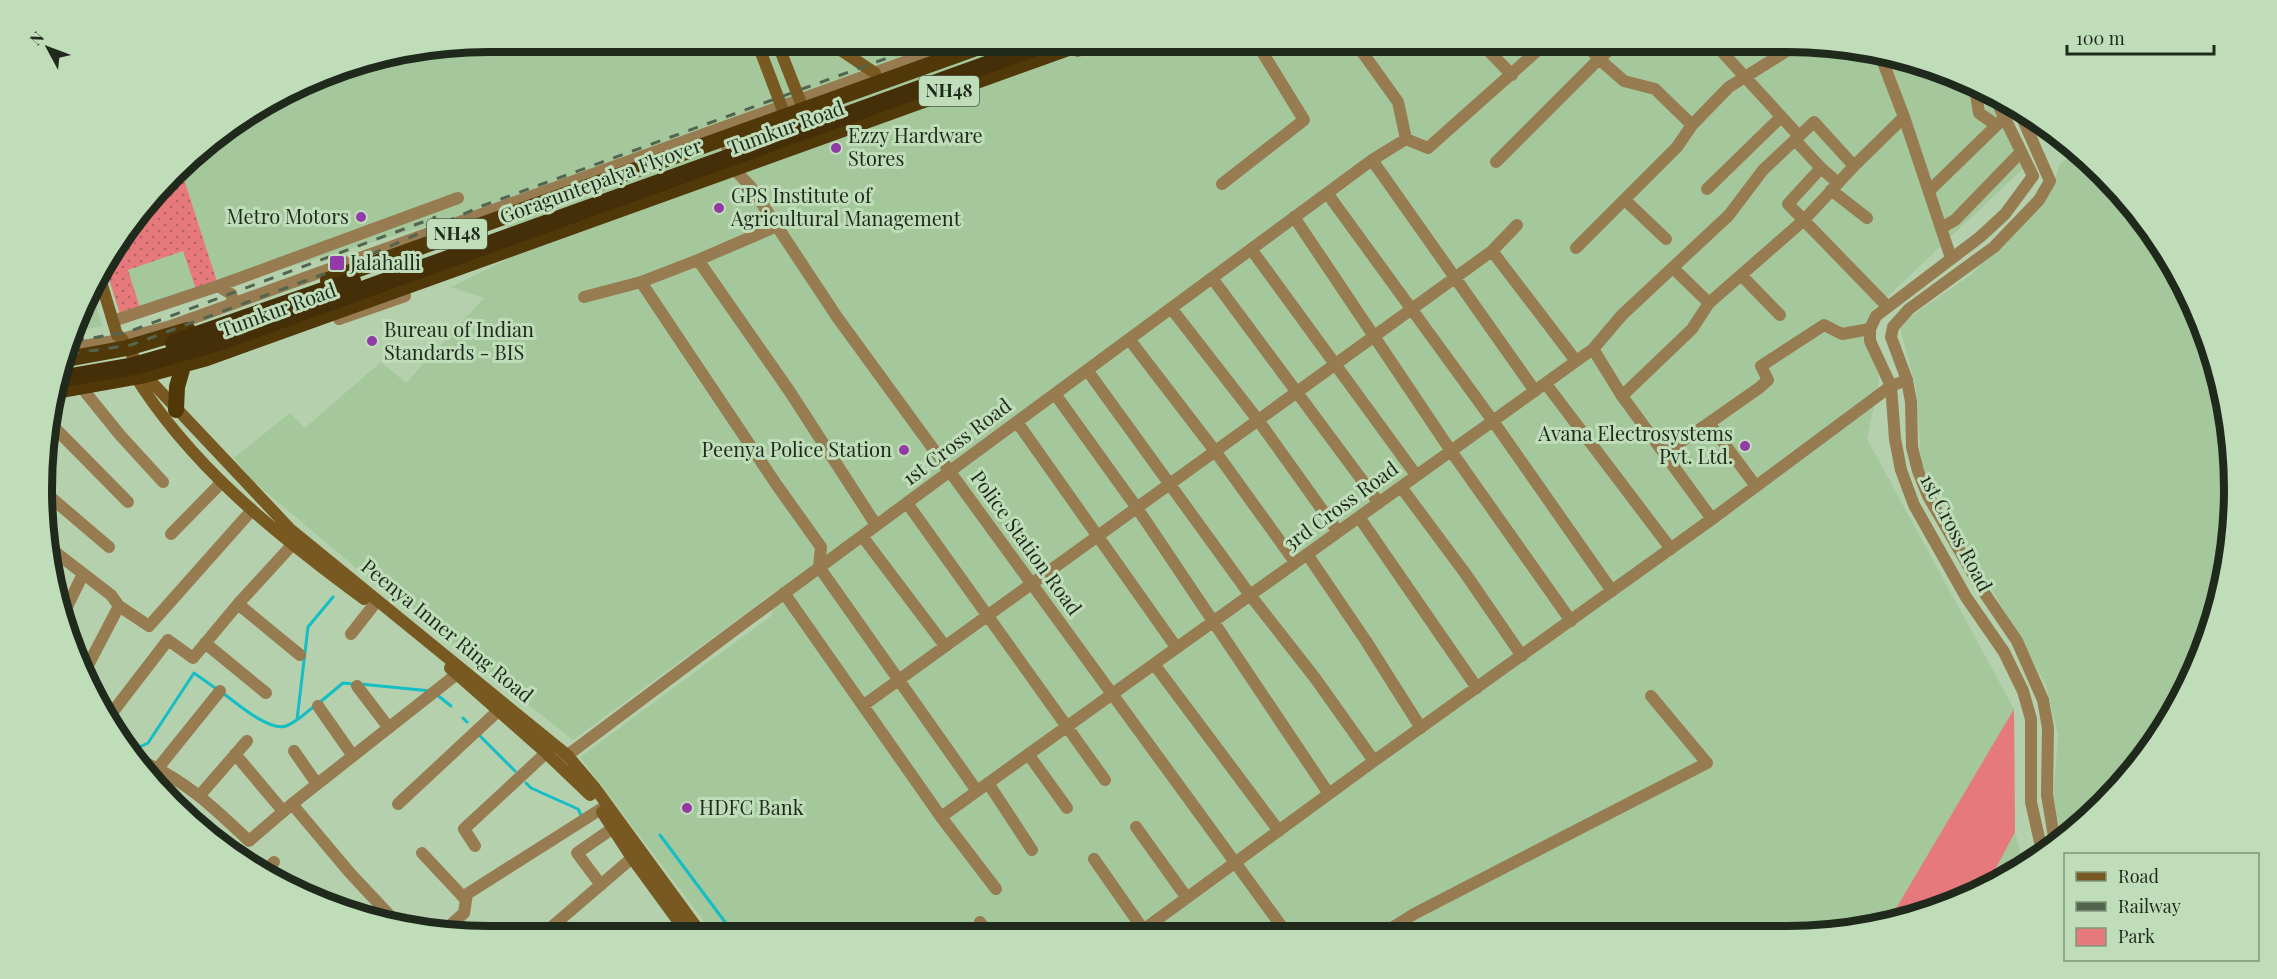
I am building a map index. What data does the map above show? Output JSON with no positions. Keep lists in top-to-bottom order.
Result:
{
  "streets": {
    "highway": ["NH48", "Tumkur Road", "Goraguntepalya Flyover"],
    "main road": ["Peenya Inner Ring Road"],
    "street": ["1st Cross Road", "3rd Cross Road", "Police Station Road"]
  },
  "crossings": [
    ["Tumkur Road", "Police Station Road"],
    ["Tumkur Road", "Peenya Inner Ring Road"],
    ["1st Cross Road", "Police Station Road"],
    ["1st Cross Road", "Peenya Inner Ring Road"],
    ["3rd Cross Road", "Police Station Road"]
  ],
  "places": {
    "other": [
      "Ezzy Hardware Stores",
      "GPS Institute of Agricultural Management",
      "Metro Motors",
      "Bureau of Indian Standards - BIS",
      "Avana Electrosystems Pvt. Ltd.",
      "Peenya Police Station",
      "HDFC Bank"
    ],
    "transit": ["Jalahalli"]
  },
  "legend": ["Road", "Railway", "Park"],
  "scale_bar": "100 m",
  "north": "top left"
}
